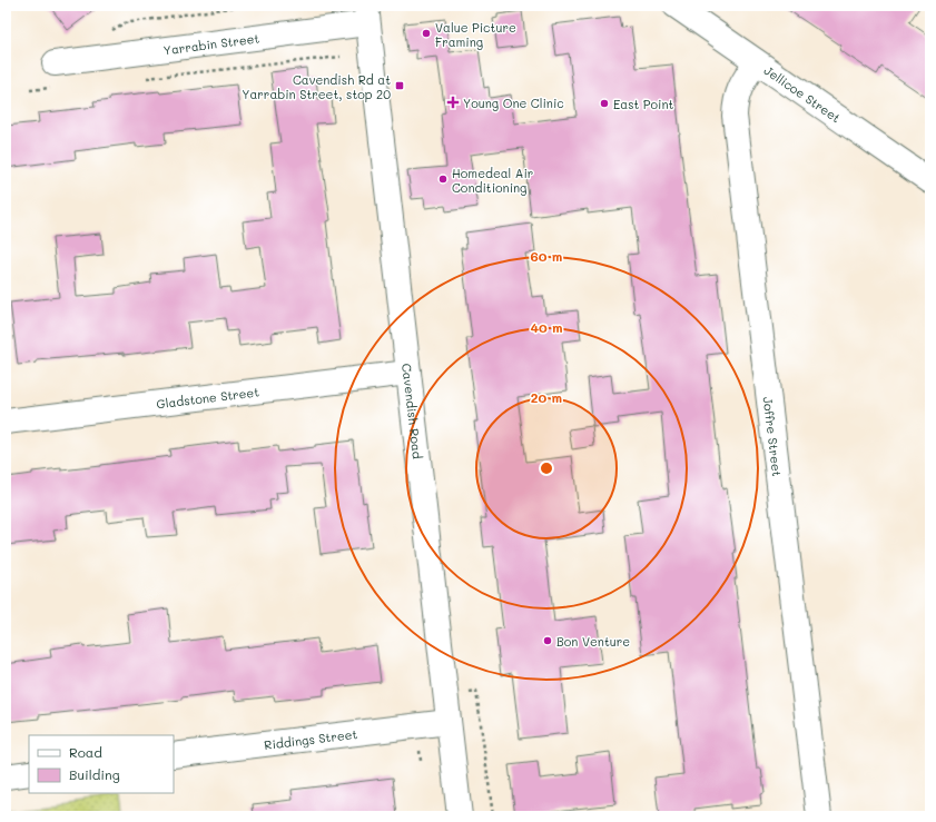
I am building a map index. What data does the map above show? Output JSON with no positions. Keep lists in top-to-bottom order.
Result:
{
  "streets": {
    "street": [
      "Yarrabin Street",
      "Jellicoe Street",
      "Gladstone Street",
      "Cavendish Road",
      "Joffre Street",
      "Riddings Street"
    ]
  },
  "crossings": [
    ["Yarrabin Street", "Cavendish Road"],
    ["Jellicoe Street", "Joffre Street"],
    ["Gladstone Street", "Cavendish Road"],
    ["Cavendish Road", "Riddings Street"]
  ],
  "places": {
    "other": [
      "Value Picture Framing",
      "East Point",
      "Homedeal Air Conditioning",
      "Bon Venture"
    ],
    "transit": ["Cavendish Rd at Yarrabin Street, stop 20"],
    "health": ["Young One Clinic"]
  },
  "legend": ["Road", "Building"],
  "rings": ["60 m", "40 m", "20 m"]
}
